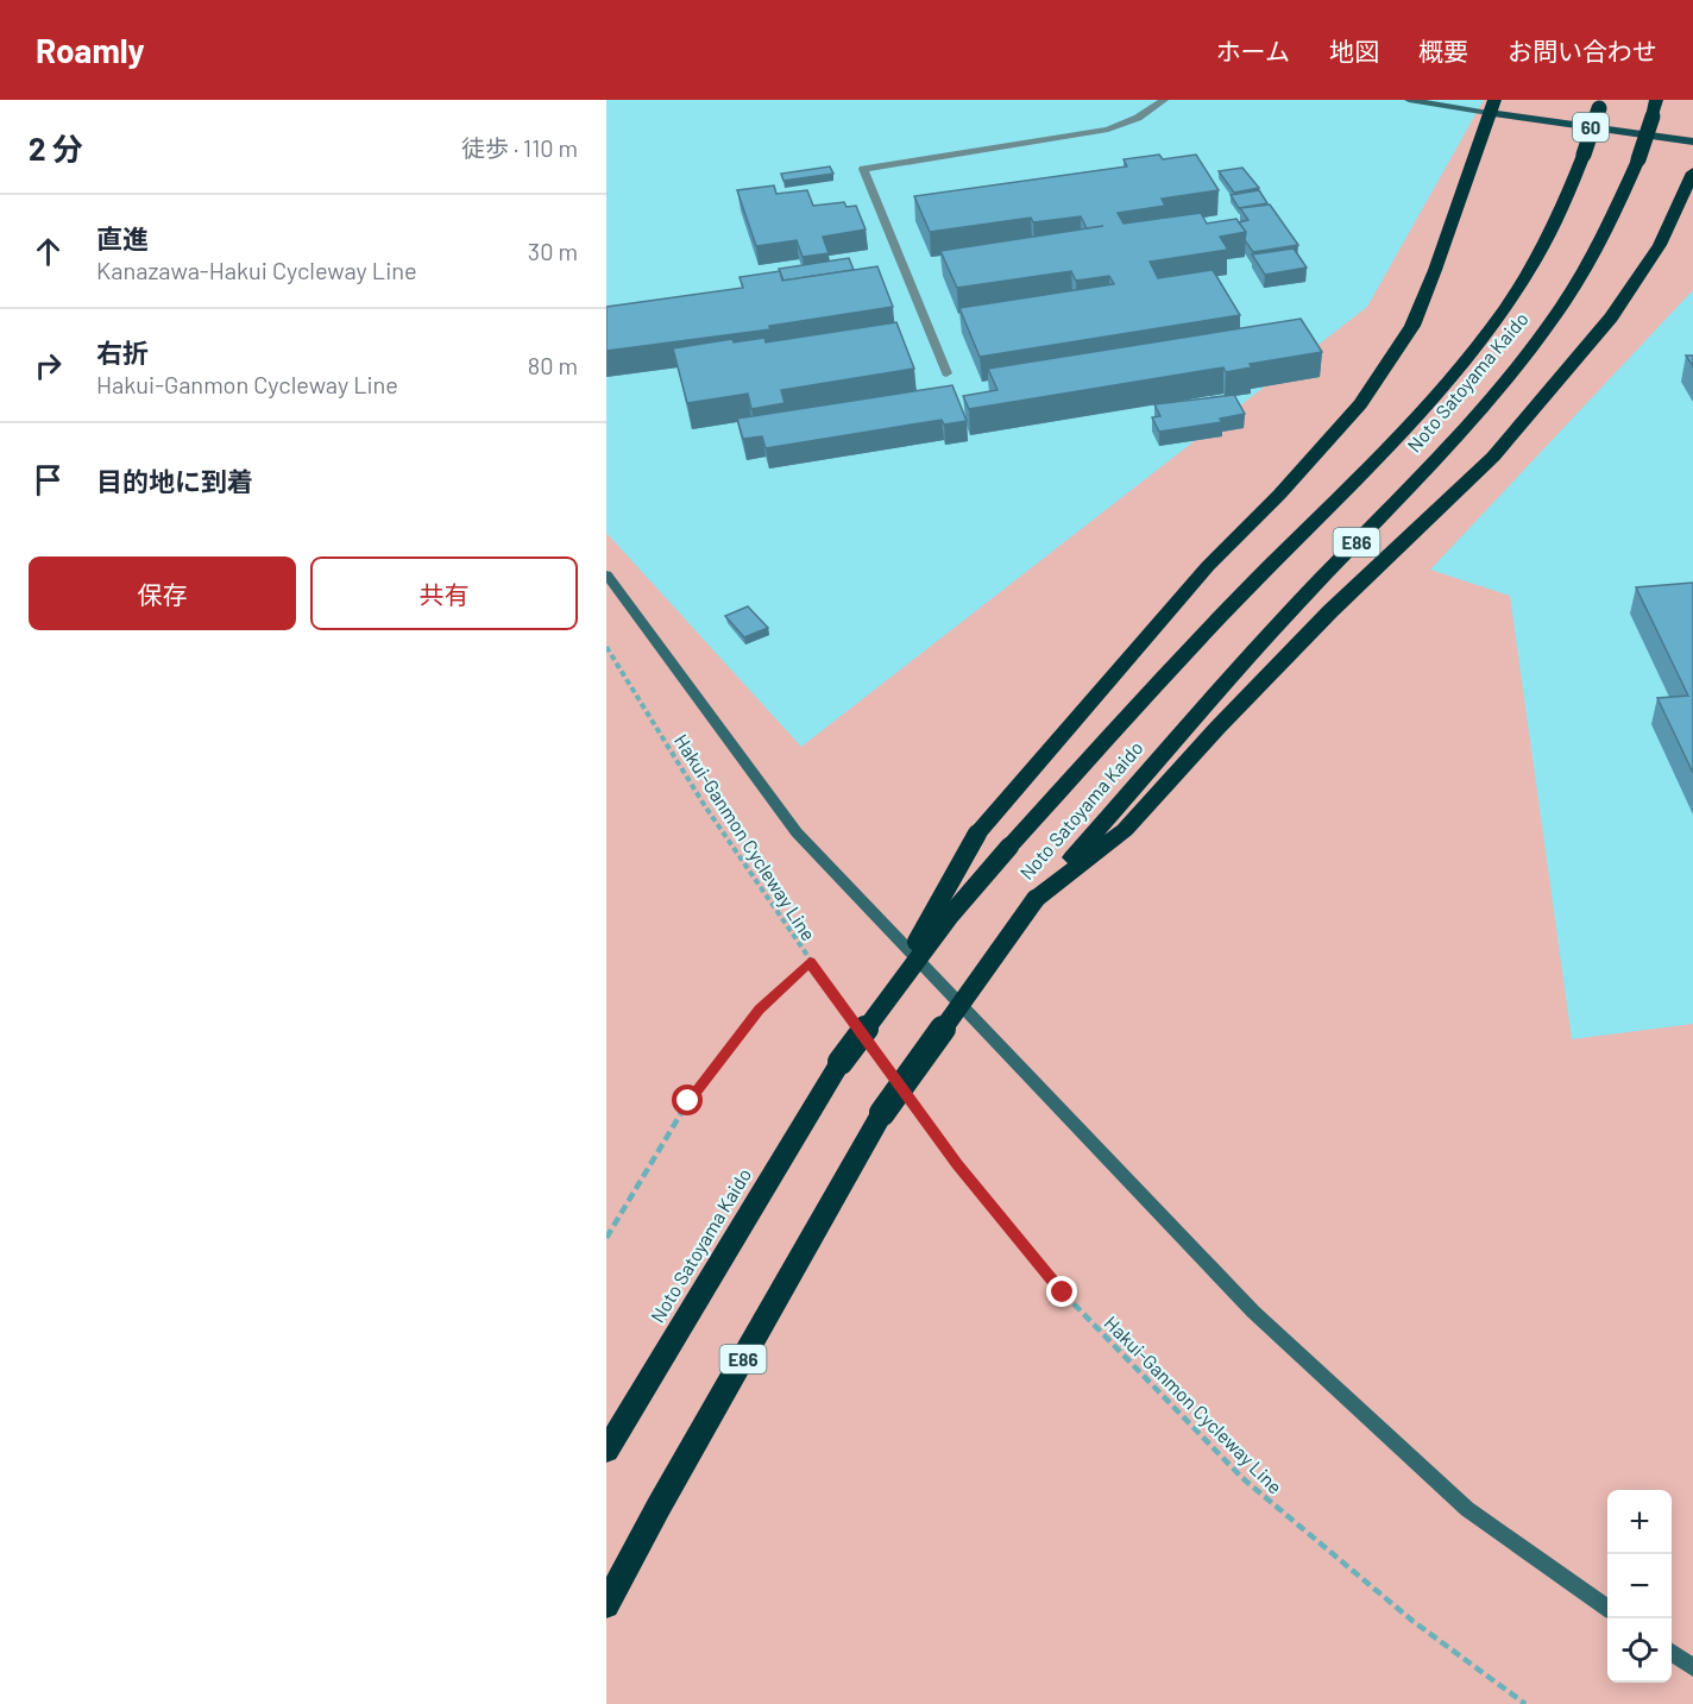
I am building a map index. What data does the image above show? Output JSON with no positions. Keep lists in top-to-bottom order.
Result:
{
  "streets": {
    "highway": ["Noto Satoyama Kaido", "E86"],
    "main road": ["60"],
    "path": ["Hakui-Ganmon Cycleway Line"]
  },
  "page": {
    "header": "Roamly",
    "nav": [
      "ホーム",
      "地図",
      "概要",
      "お問い合わせ"
    ],
    "heading": ["2 分", "徒歩 · 110 m"],
    "list": [
      ["直進", "Kanazawa-Hakui Cycleway Line", "30 m"],
      ["右折", "Hakui-Ganmon Cycleway Line", "80 m"],
      "目的地に到着"
    ],
    "buttons": ["保存", "共有"],
    "map_buttons": ["+", "−"]
  }
}
